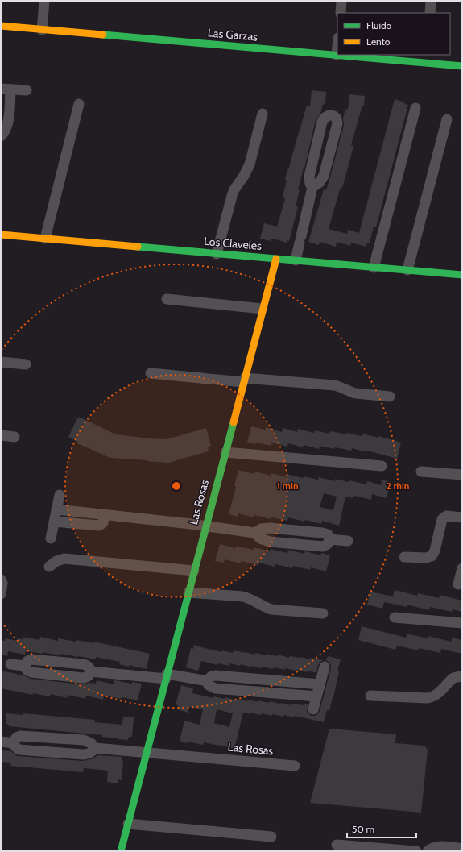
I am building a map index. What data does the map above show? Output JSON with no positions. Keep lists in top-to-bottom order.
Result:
{
  "streets": {
    "street": ["Las Garzas", "Los Claveles", "Las Rosas"]
  },
  "crossings": [
    ["Los Claveles", "Las Rosas"]
  ],
  "legend": ["Fluido", "Lento"],
  "scale_bar": "50 m",
  "rings": ["1 min", "2 min"]
}
